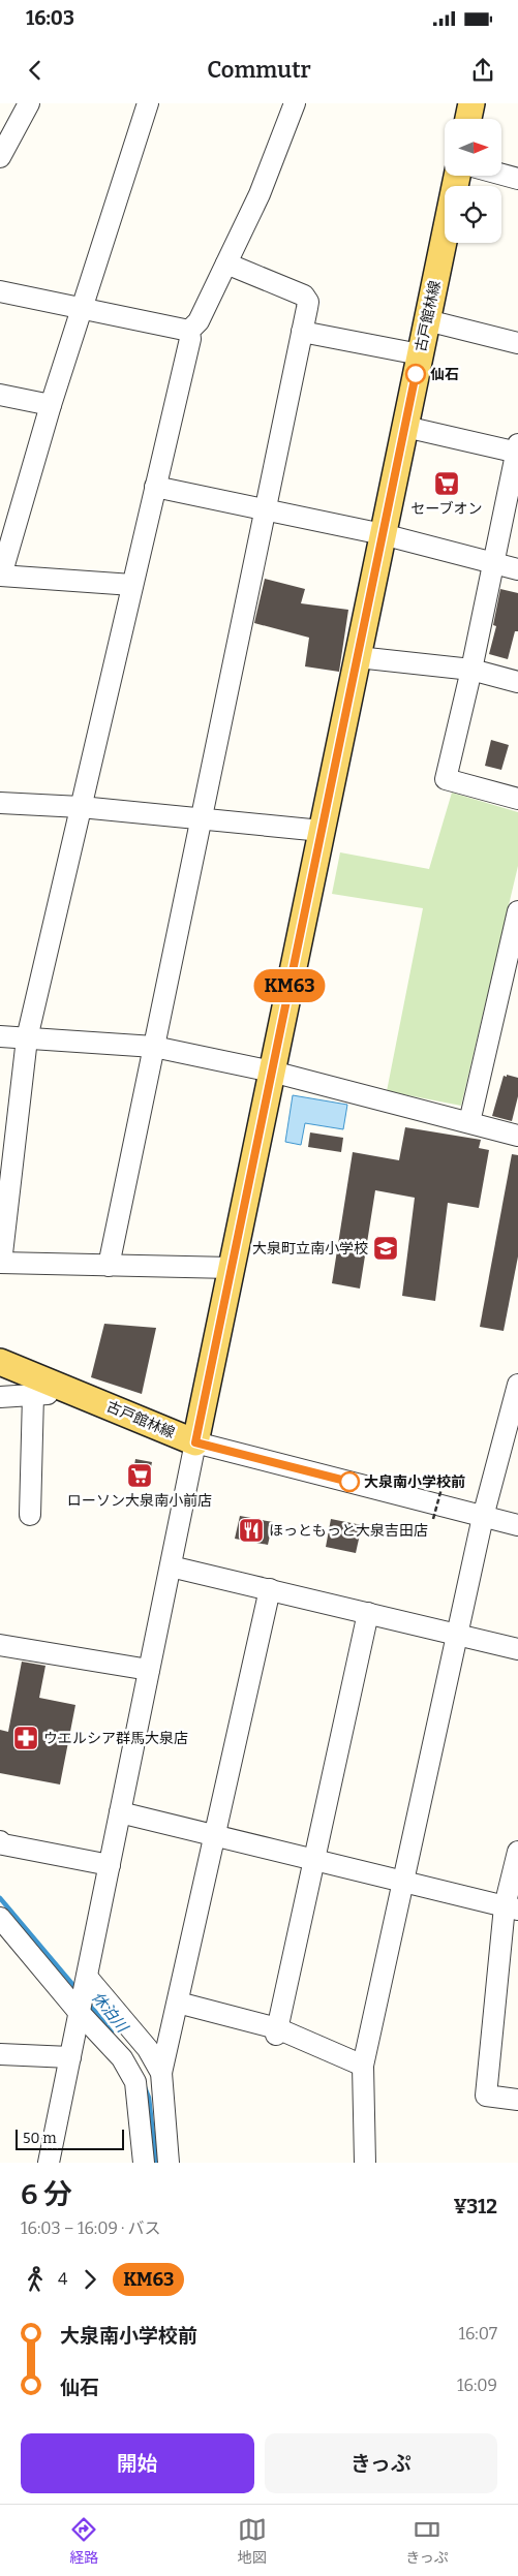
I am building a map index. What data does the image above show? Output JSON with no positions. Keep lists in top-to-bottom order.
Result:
{
  "streets": {
    "main road": ["古戸館林線"]
  },
  "water": ["休泊川"],
  "places": {
    "other": ["仙石", "大泉南小学校前"],
    "supermarket": ["セーブオン", "ローソン大泉南小前店"],
    "school or university": ["大泉町立南小学校"],
    "restaurant": ["ほっともっと大泉吉田店"],
    "pharmacy": ["ウエルシア群馬大泉店"]
  },
  "lines": ["bus line KM63"],
  "scale_bar": "50 m",
  "north": "right",
  "page": {
    "status": "16:03",
    "header": "Commutr",
    "on_map": "KM63",
    "scale": "50 m",
    "heading": ["6 分", "16:03 – 16:09 · バス", "¥312"],
    "legs": ["4", "KM63"],
    "list": [
      {
        "name": "大泉南小学校前",
        "value": "16:07"
      },
      {
        "name": "仙石",
        "value": "16:09"
      }
    ],
    "buttons": ["開始", "きっぷ"],
    "tabs": ["経路", "地図", "きっぷ"]
  }
}
